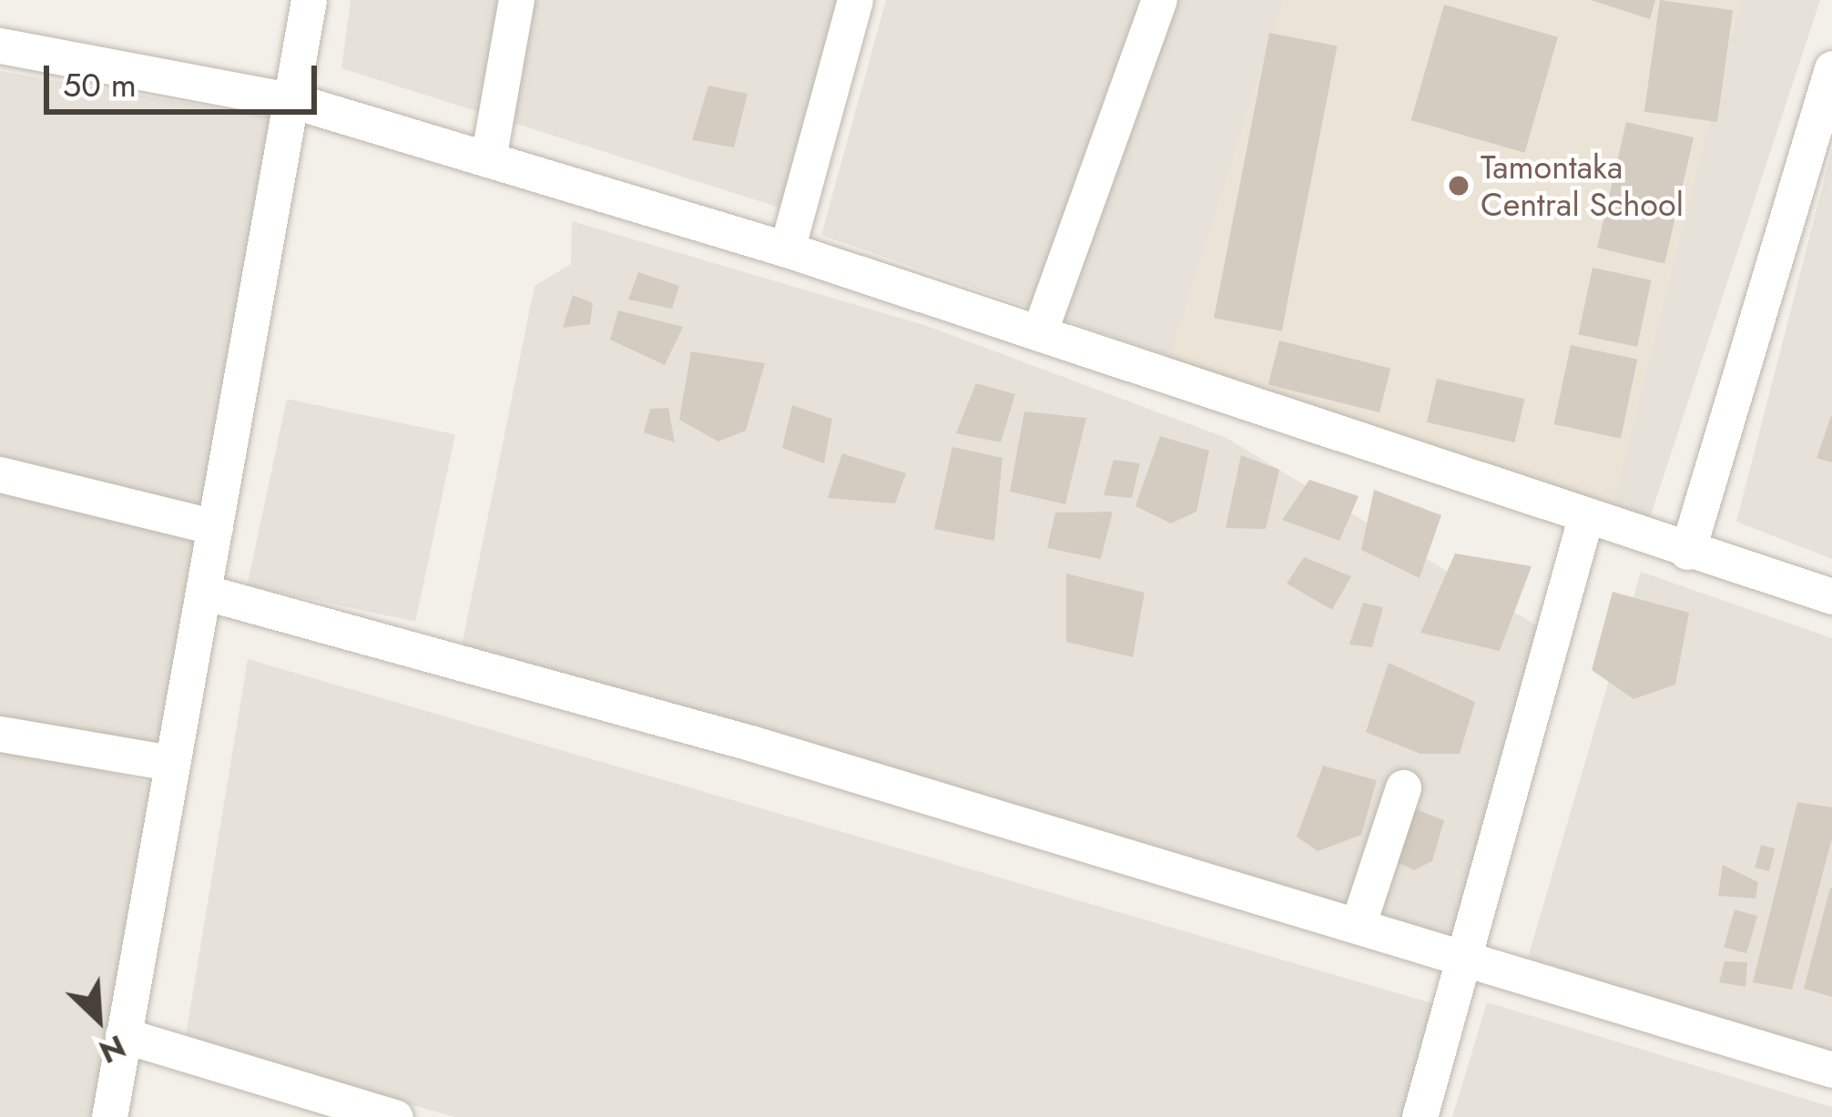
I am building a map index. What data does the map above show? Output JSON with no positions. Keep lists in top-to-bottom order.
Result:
{
  "places": ["Tamontaka Central School"],
  "scale_bar": "50 m",
  "north": "bottom right"
}
